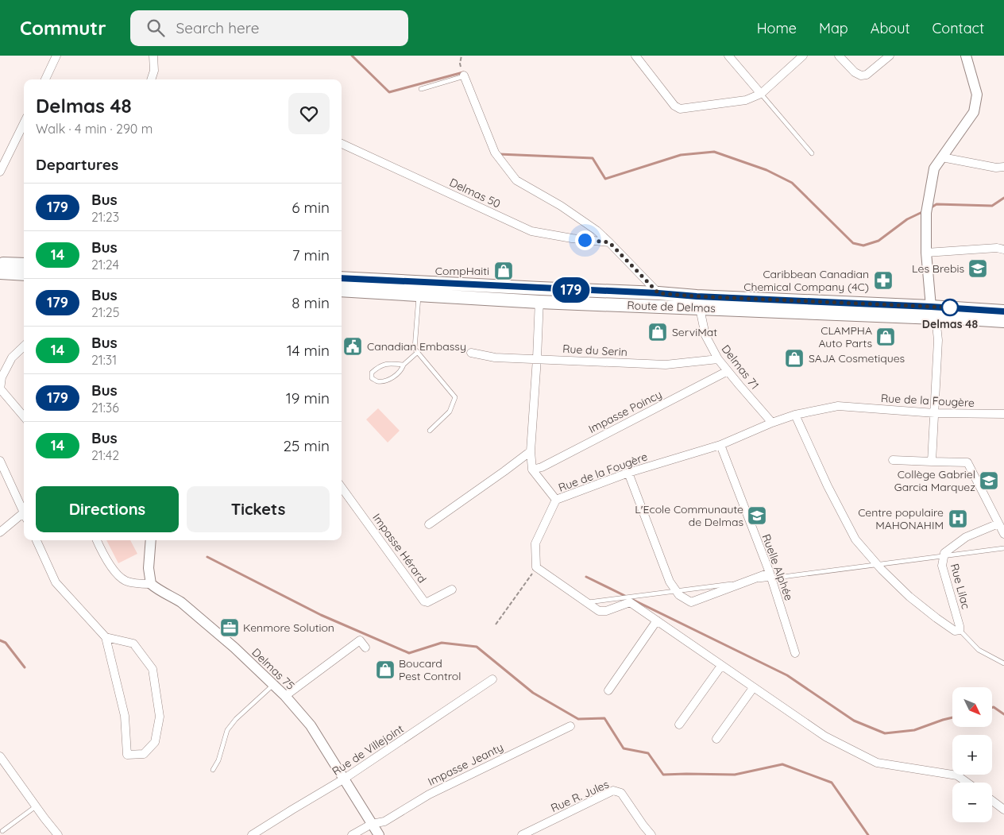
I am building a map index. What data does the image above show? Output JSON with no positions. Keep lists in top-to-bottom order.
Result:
{
  "streets": {
    "main road": ["Route de Delmas"],
    "street": [
      "Delmas 50",
      "Rue du Serin",
      "Delmas 71",
      "Rue de la Fougère",
      "Impasse Poincy",
      "Impasse Hérard",
      "Ruelle Alphée",
      "Rue Lilac",
      "Delmas 75",
      "Rue de Villejoint",
      "Impasse Jeanty",
      "Rue R. Jules"
    ]
  },
  "crossings": [
    ["Route de Delmas", "Delmas 71"],
    ["Rue du Serin", "Delmas 71"],
    ["Delmas 71", "Rue de la Fougère"],
    ["Delmas 71", "Impasse Poincy"],
    ["Rue de la Fougère", "Ruelle Alphée"],
    ["Delmas 75", "Rue de Villejoint"],
    ["Delmas 75", "Impasse Jeanty"]
  ],
  "places": {
    "school or university": ["Les Brebis", "Collège Gabriel Garcia Marquez", "L'Ecole Communaute de Delmas"],
    "shop": [
      "CompHaiti",
      "ServiMat",
      "CLAMPHA Auto Parts",
      "SAJA Cosmetiques",
      "Boucard Pest Control"
    ],
    "pharmacy": ["Caribbean Canadian Chemical Company (4C)"],
    "other": ["Delmas 48"],
    "public building": ["Canadian Embassy"],
    "hospital": ["Centre populaire MAHONAHIM"],
    "office": ["Kenmore Solution"]
  },
  "lines": ["bus line 179"],
  "north": "bottom right",
  "page": {
    "header": "Commutr",
    "search": "Search here",
    "nav": [
      "Home",
      "Map",
      "About",
      "Contact"
    ],
    "on_map": "179",
    "heading": [
      ["Delmas 48", "Walk · 4 min · 290 m"],
      "Departures"
    ],
    "list": [
      {
        "mark": "179",
        "name": "Bus",
        "note": "21:23",
        "value": "6 min"
      },
      {
        "mark": "14",
        "name": "Bus",
        "note": "21:24",
        "value": "7 min"
      },
      {
        "mark": "179",
        "name": "Bus",
        "note": "21:25",
        "value": "8 min"
      },
      {
        "mark": "14",
        "name": "Bus",
        "note": "21:31",
        "value": "14 min"
      },
      {
        "mark": "179",
        "name": "Bus",
        "note": "21:36",
        "value": "19 min"
      },
      {
        "mark": "14",
        "name": "Bus",
        "note": "21:42",
        "value": "25 min"
      }
    ],
    "buttons": ["Directions", "Tickets"],
    "map_buttons": ["+", "−"]
  }
}
